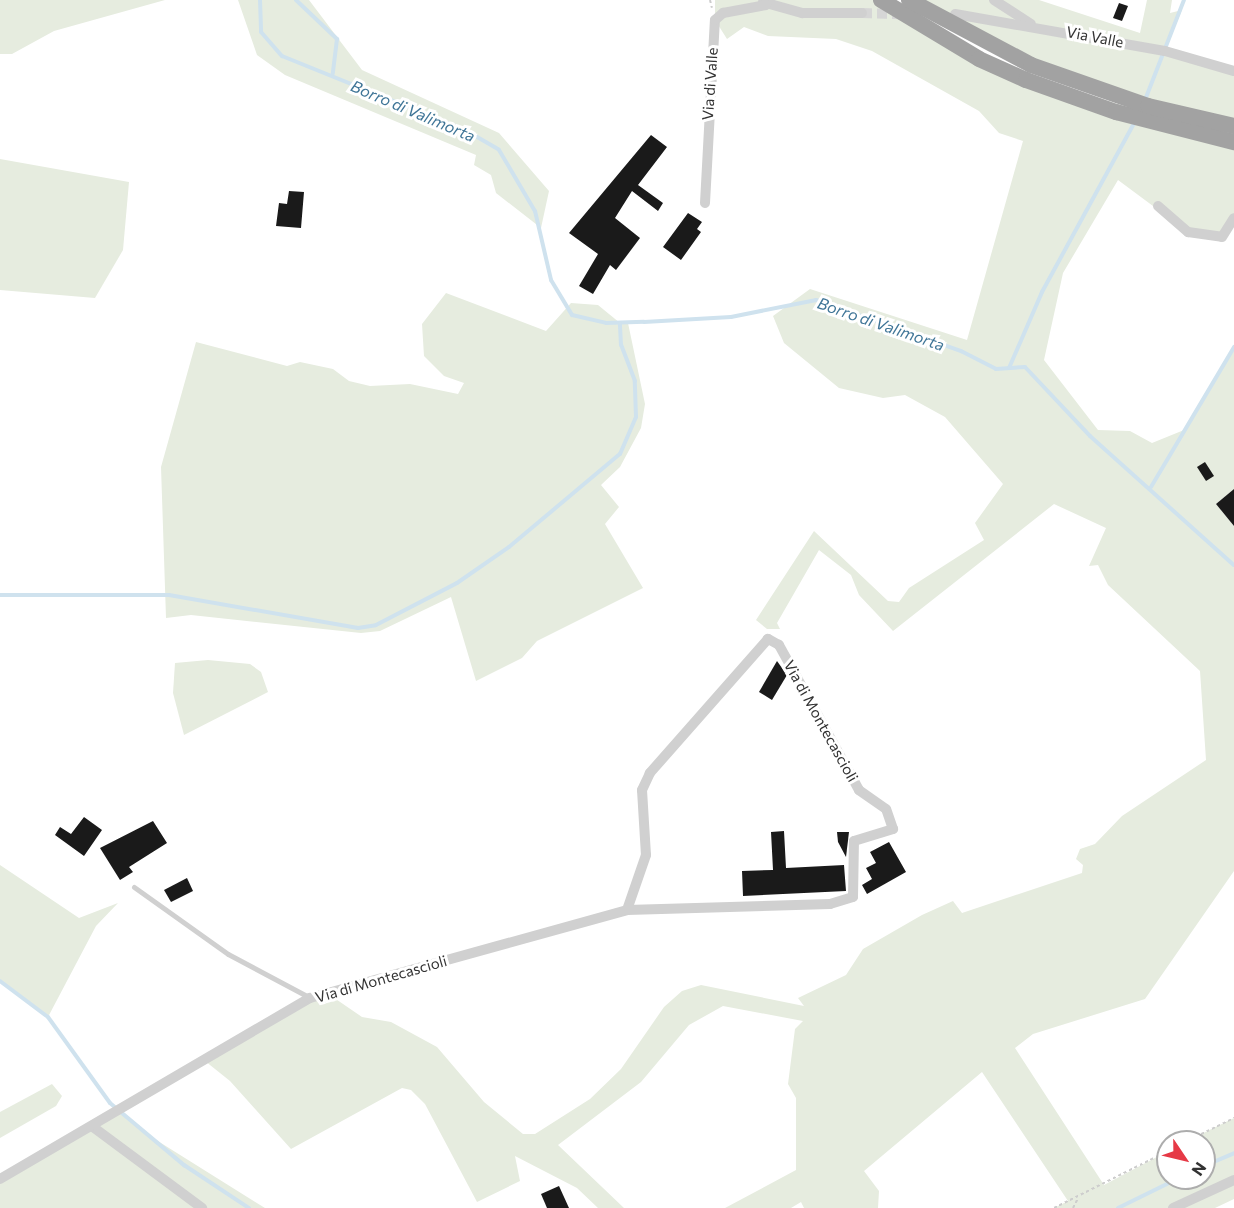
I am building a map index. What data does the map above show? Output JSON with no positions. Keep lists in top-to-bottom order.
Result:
{
  "streets": {
    "street": ["Via Valle", "Via di Valle", "Via di Montecascioli"]
  },
  "water": ["Borro di Valimorta"],
  "north": "bottom right"
}
